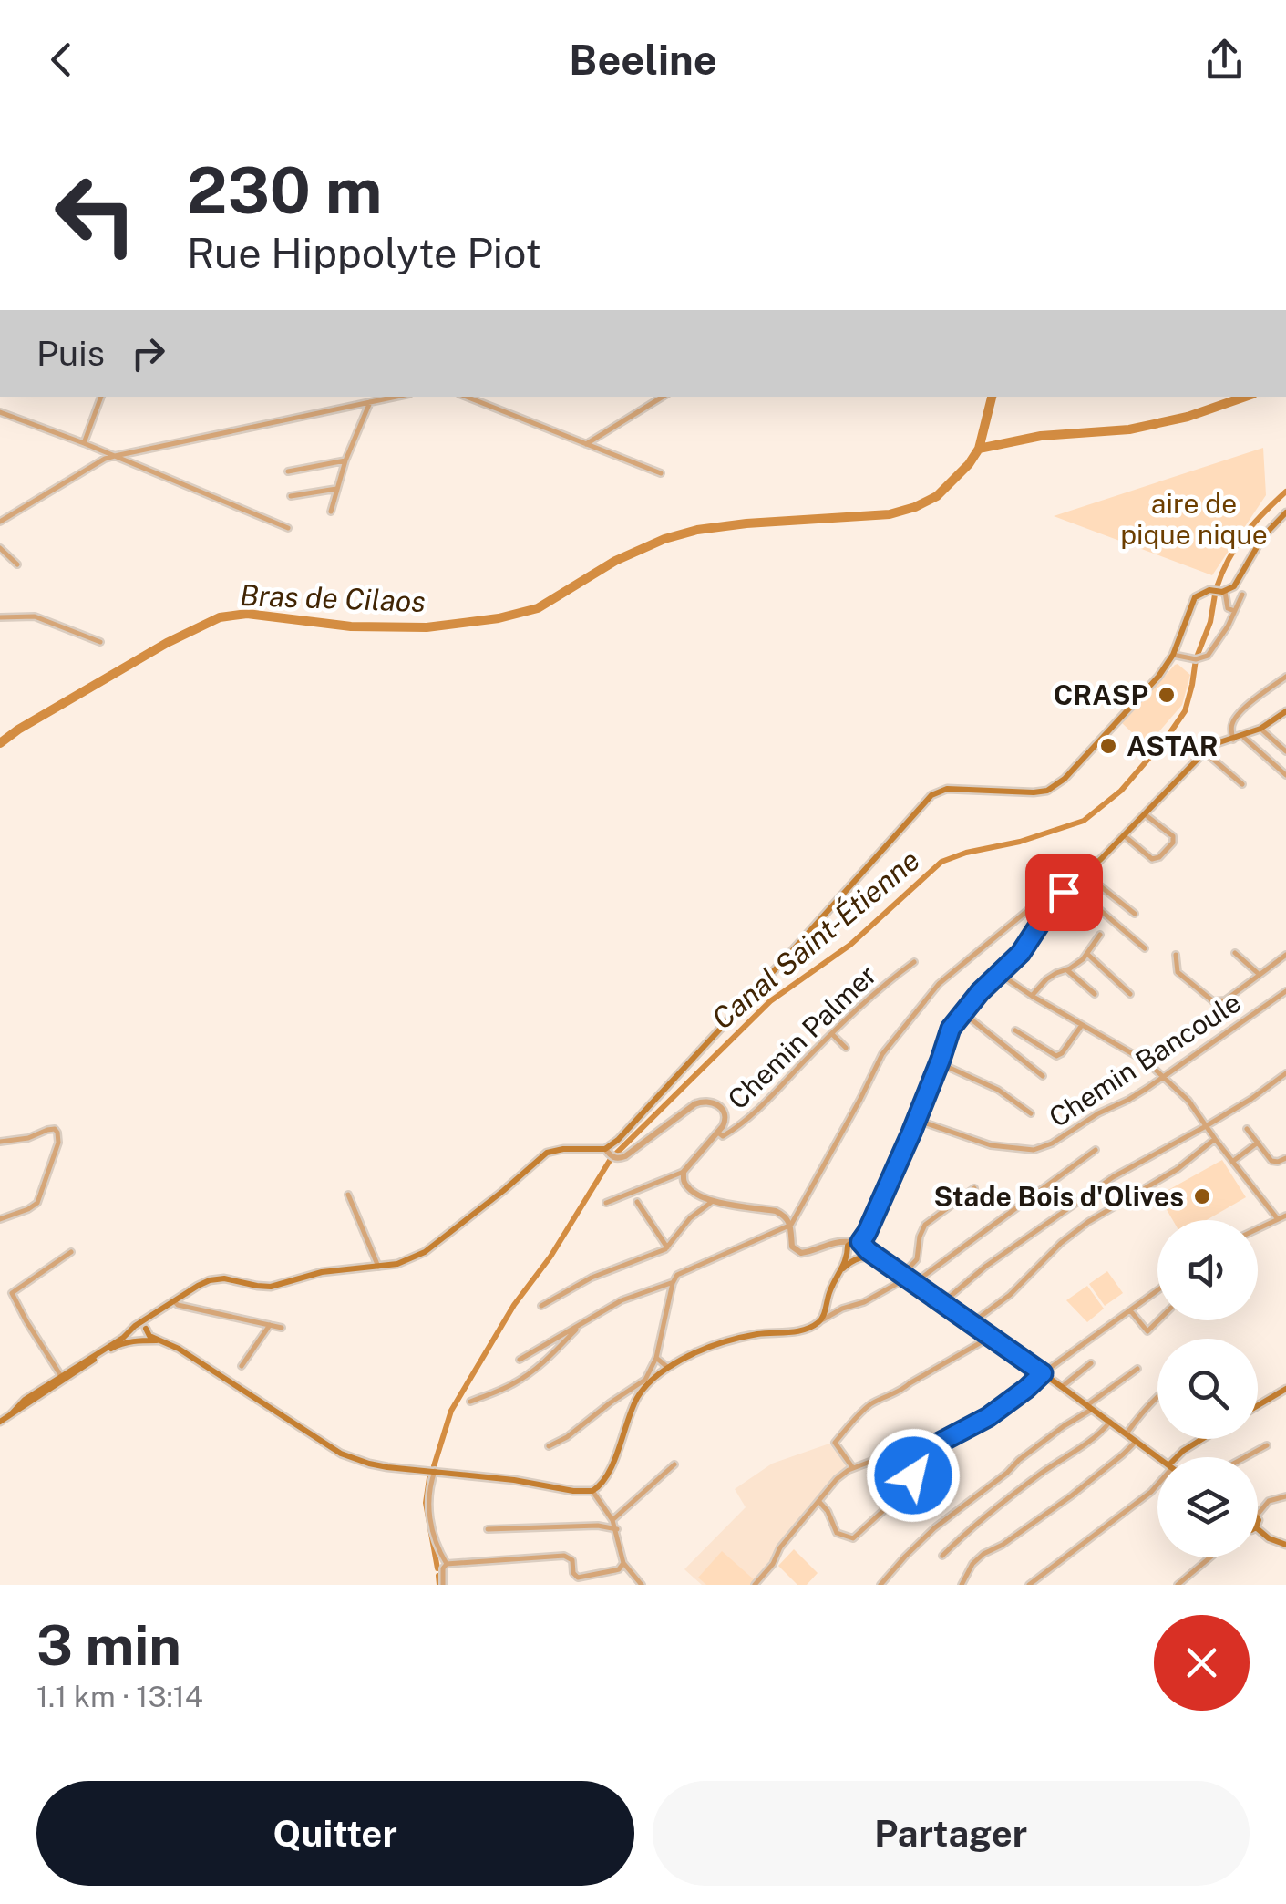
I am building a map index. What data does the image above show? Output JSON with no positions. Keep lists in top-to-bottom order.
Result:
{
  "streets": {
    "street": ["Chemin Palmer", "Chemin Bancoule"]
  },
  "water": ["Bras de Cilaos", "Canal Saint-Étienne"],
  "parks": ["aire de pique nique"],
  "places": ["CRASP", "ASTAR", "Stade Bois d'Olives"],
  "page": {
    "header": "Beeline",
    "turn": ["230 m", "Rue Hippolyte Piot"],
    "then": "Puis",
    "heading": ["3 min", "1.1 km · 13:14"],
    "buttons": ["Quitter", "Partager"]
  }
}
